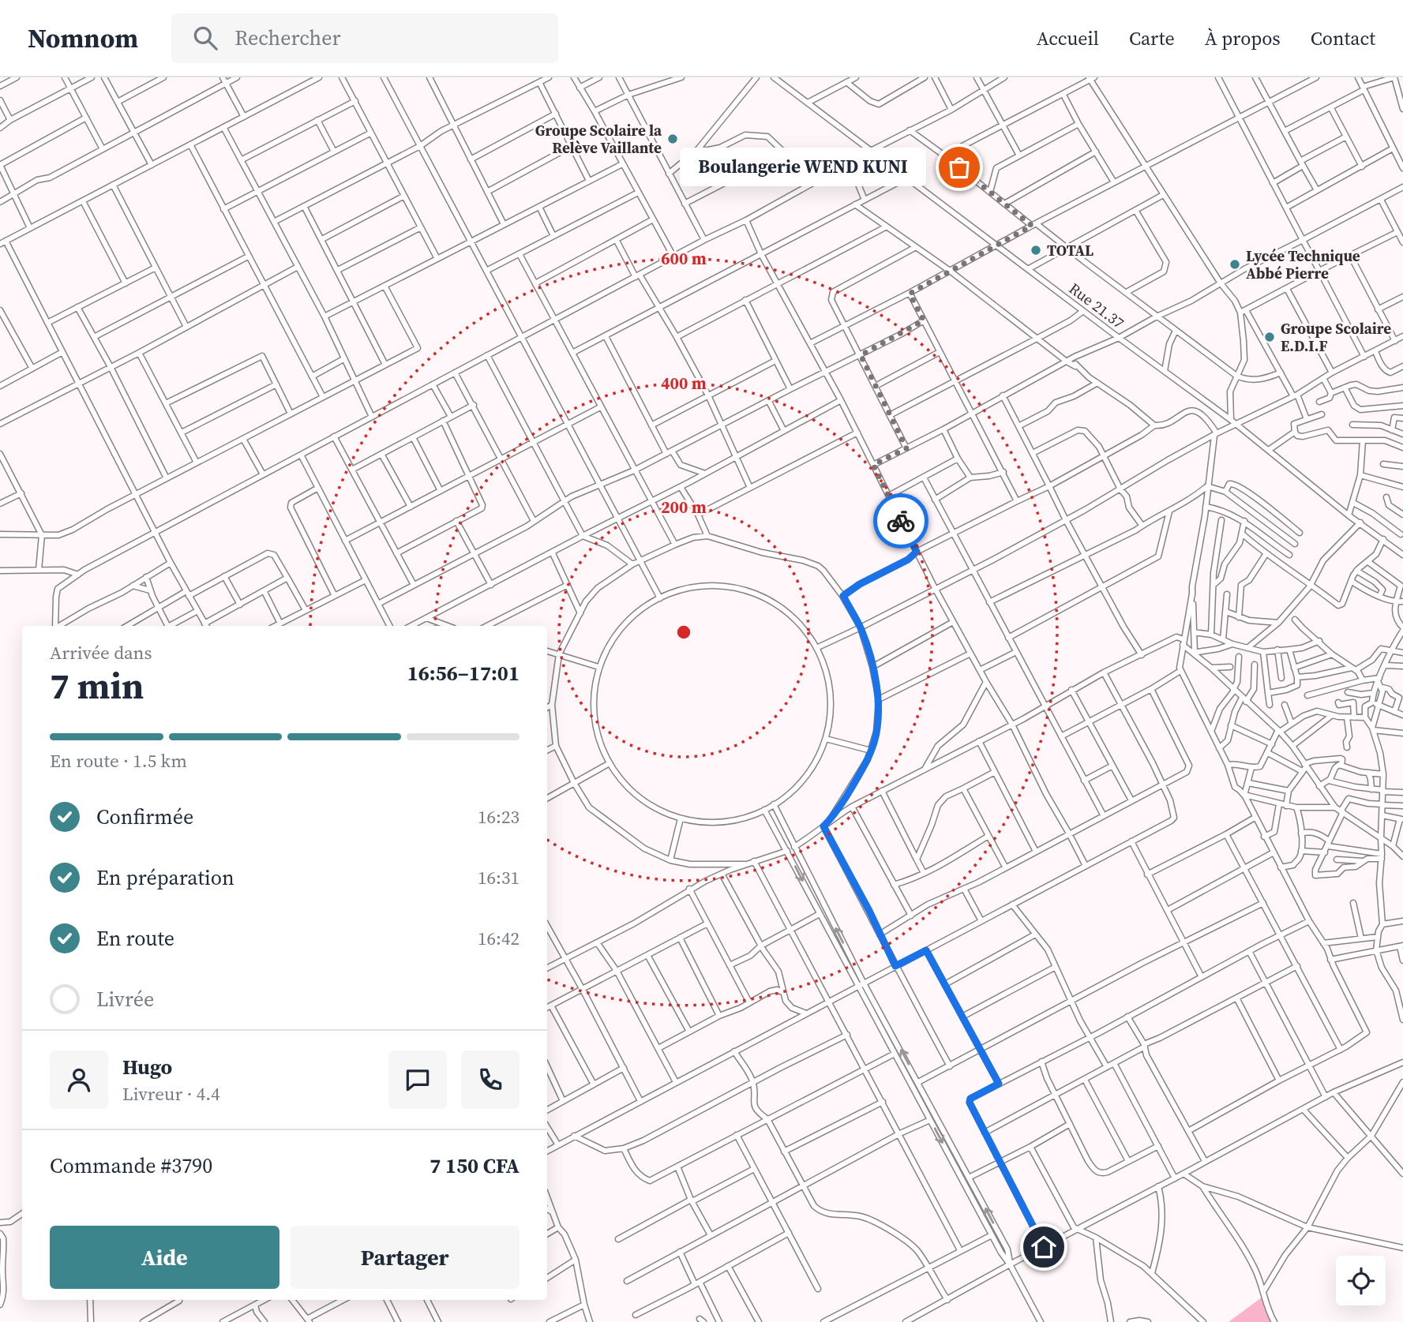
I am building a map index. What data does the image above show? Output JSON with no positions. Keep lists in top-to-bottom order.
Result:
{
  "streets": {
    "street": ["Rue 21.37"]
  },
  "places": [
    "Groupe Scolaire la Relève Vaillante",
    "Boulangerie WEND KUNI",
    "TOTAL",
    "Lycée Technique Abbé Pierre",
    "Groupe Scolaire E.D.I.F"
  ],
  "page": {
    "header": "Nomnom",
    "search": "Rechercher",
    "nav": [
      "Accueil",
      "Carte",
      "À propos",
      "Contact"
    ],
    "bubble": "Boulangerie WEND KUNI",
    "heading": ["7 min", "Arrivée dans", "16:56–17:01"],
    "panel": [
      "Hugo",
      "Livreur · 4.4",
      "Commande #3790",
      "7 150 CFA"
    ],
    "bar": "En route · 1.5 km",
    "list": [
      ["Confirmée", "16:23"],
      ["En préparation", "16:31"],
      ["En route", "16:42"],
      "Livrée"
    ],
    "buttons": ["Aide", "Partager"]
  },
  "rings": ["600 m", "400 m", "200 m"]
}
